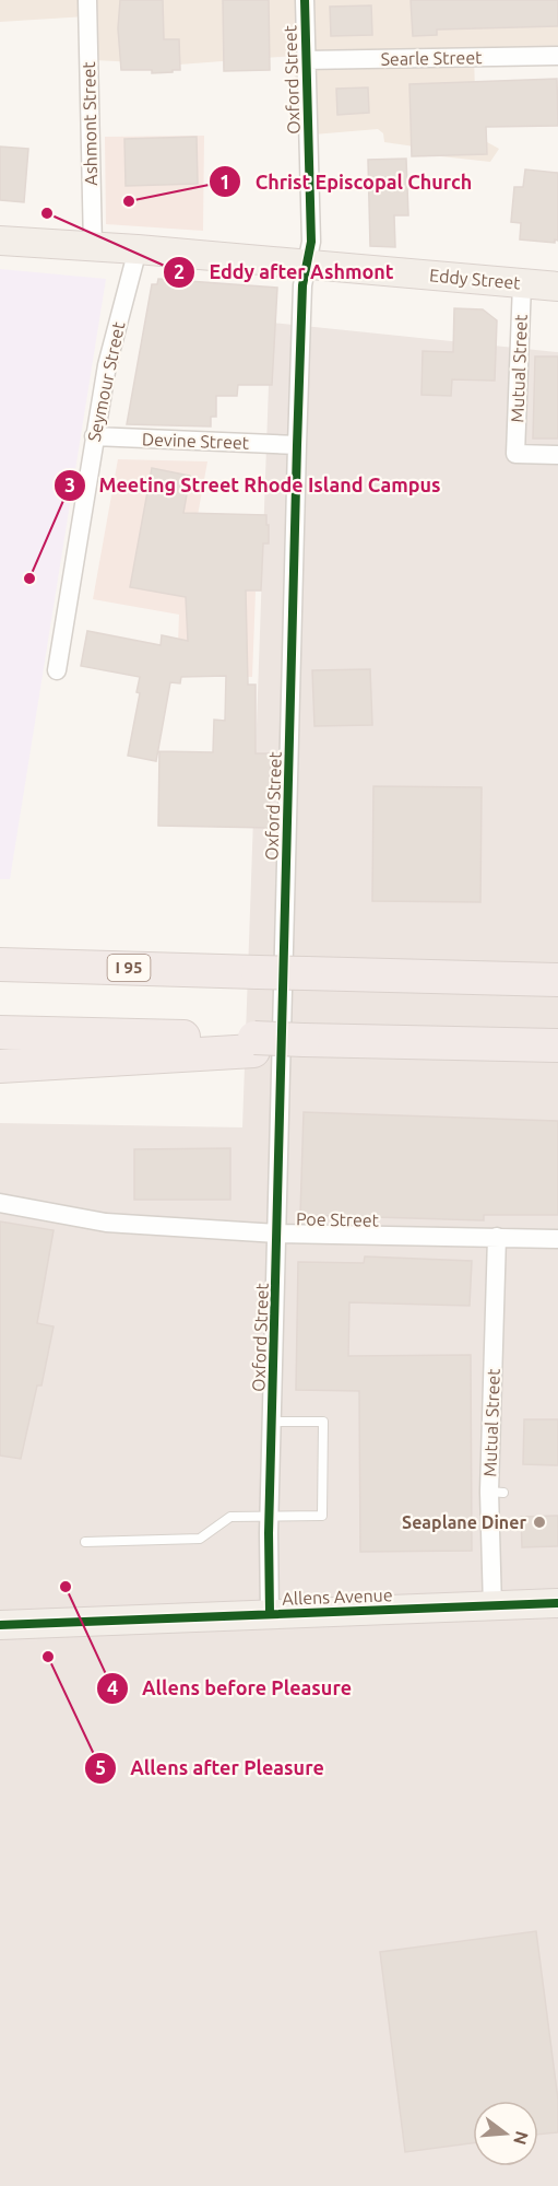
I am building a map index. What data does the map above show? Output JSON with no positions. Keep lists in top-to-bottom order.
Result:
{
  "streets": {
    "highway": ["I 95"],
    "main road": ["Eddy Street", "Allens Avenue"],
    "street": [
      "Searle Street",
      "Oxford Street",
      "Ashmont Street",
      "Mutual Street",
      "Seymour Street",
      "Devine Street",
      "Poe Street"
    ]
  },
  "crossings": [
    ["Searle Street", "Oxford Street"],
    ["Oxford Street", "Eddy Street"],
    ["Oxford Street", "Devine Street"],
    ["Oxford Street", "Poe Street"],
    ["Oxford Street", "Allens Avenue"],
    ["Ashmont Street", "Eddy Street"],
    ["Eddy Street", "Mutual Street"],
    ["Eddy Street", "Seymour Street"],
    ["Mutual Street", "Poe Street"],
    ["Mutual Street", "Allens Avenue"],
    ["Seymour Street", "Devine Street"]
  ],
  "places": [
    "Christ Episcopal Church",
    "Eddy after Ashmont",
    "Meeting Street Rhode Island Campus",
    "Seaplane Diner",
    "Allens before Pleasure",
    "Allens after Pleasure"
  ],
  "north": "right"
}
